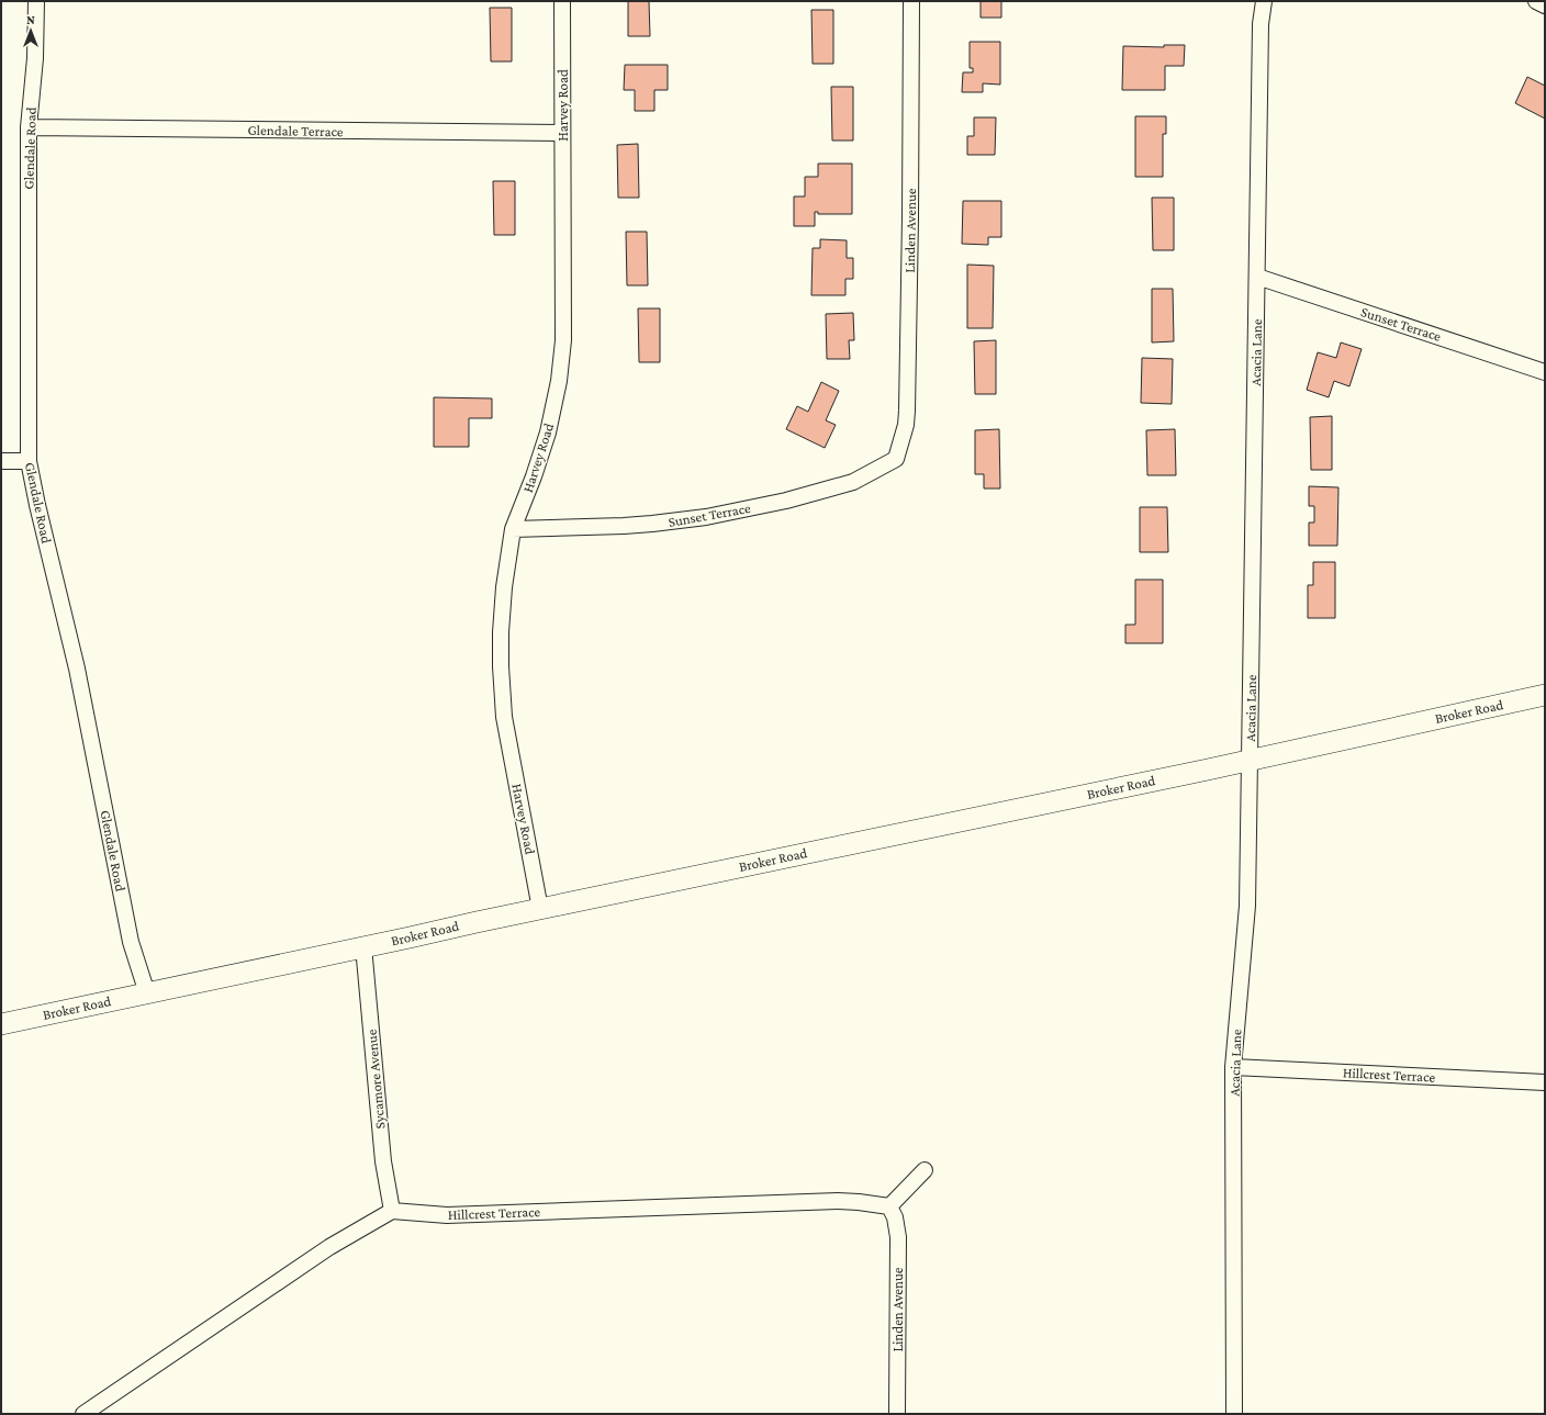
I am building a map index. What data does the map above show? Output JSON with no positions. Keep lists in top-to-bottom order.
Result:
{
  "streets": {
    "street": [
      "Harvey Road",
      "Glendale Terrace",
      "Glendale Road",
      "Linden Avenue",
      "Sunset Terrace",
      "Acacia Lane",
      "Broker Road",
      "Hillcrest Terrace",
      "Sycamore Avenue"
    ]
  },
  "crossings": [
    ["Harvey Road", "Glendale Terrace"],
    ["Harvey Road", "Sunset Terrace"],
    ["Harvey Road", "Broker Road"],
    ["Glendale Terrace", "Glendale Road"],
    ["Glendale Road", "Broker Road"],
    ["Linden Avenue", "Sunset Terrace"],
    ["Linden Avenue", "Hillcrest Terrace"],
    ["Sunset Terrace", "Acacia Lane"],
    ["Acacia Lane", "Broker Road"],
    ["Acacia Lane", "Hillcrest Terrace"],
    ["Broker Road", "Sycamore Avenue"],
    ["Hillcrest Terrace", "Sycamore Avenue"]
  ],
  "north": "top"
}
